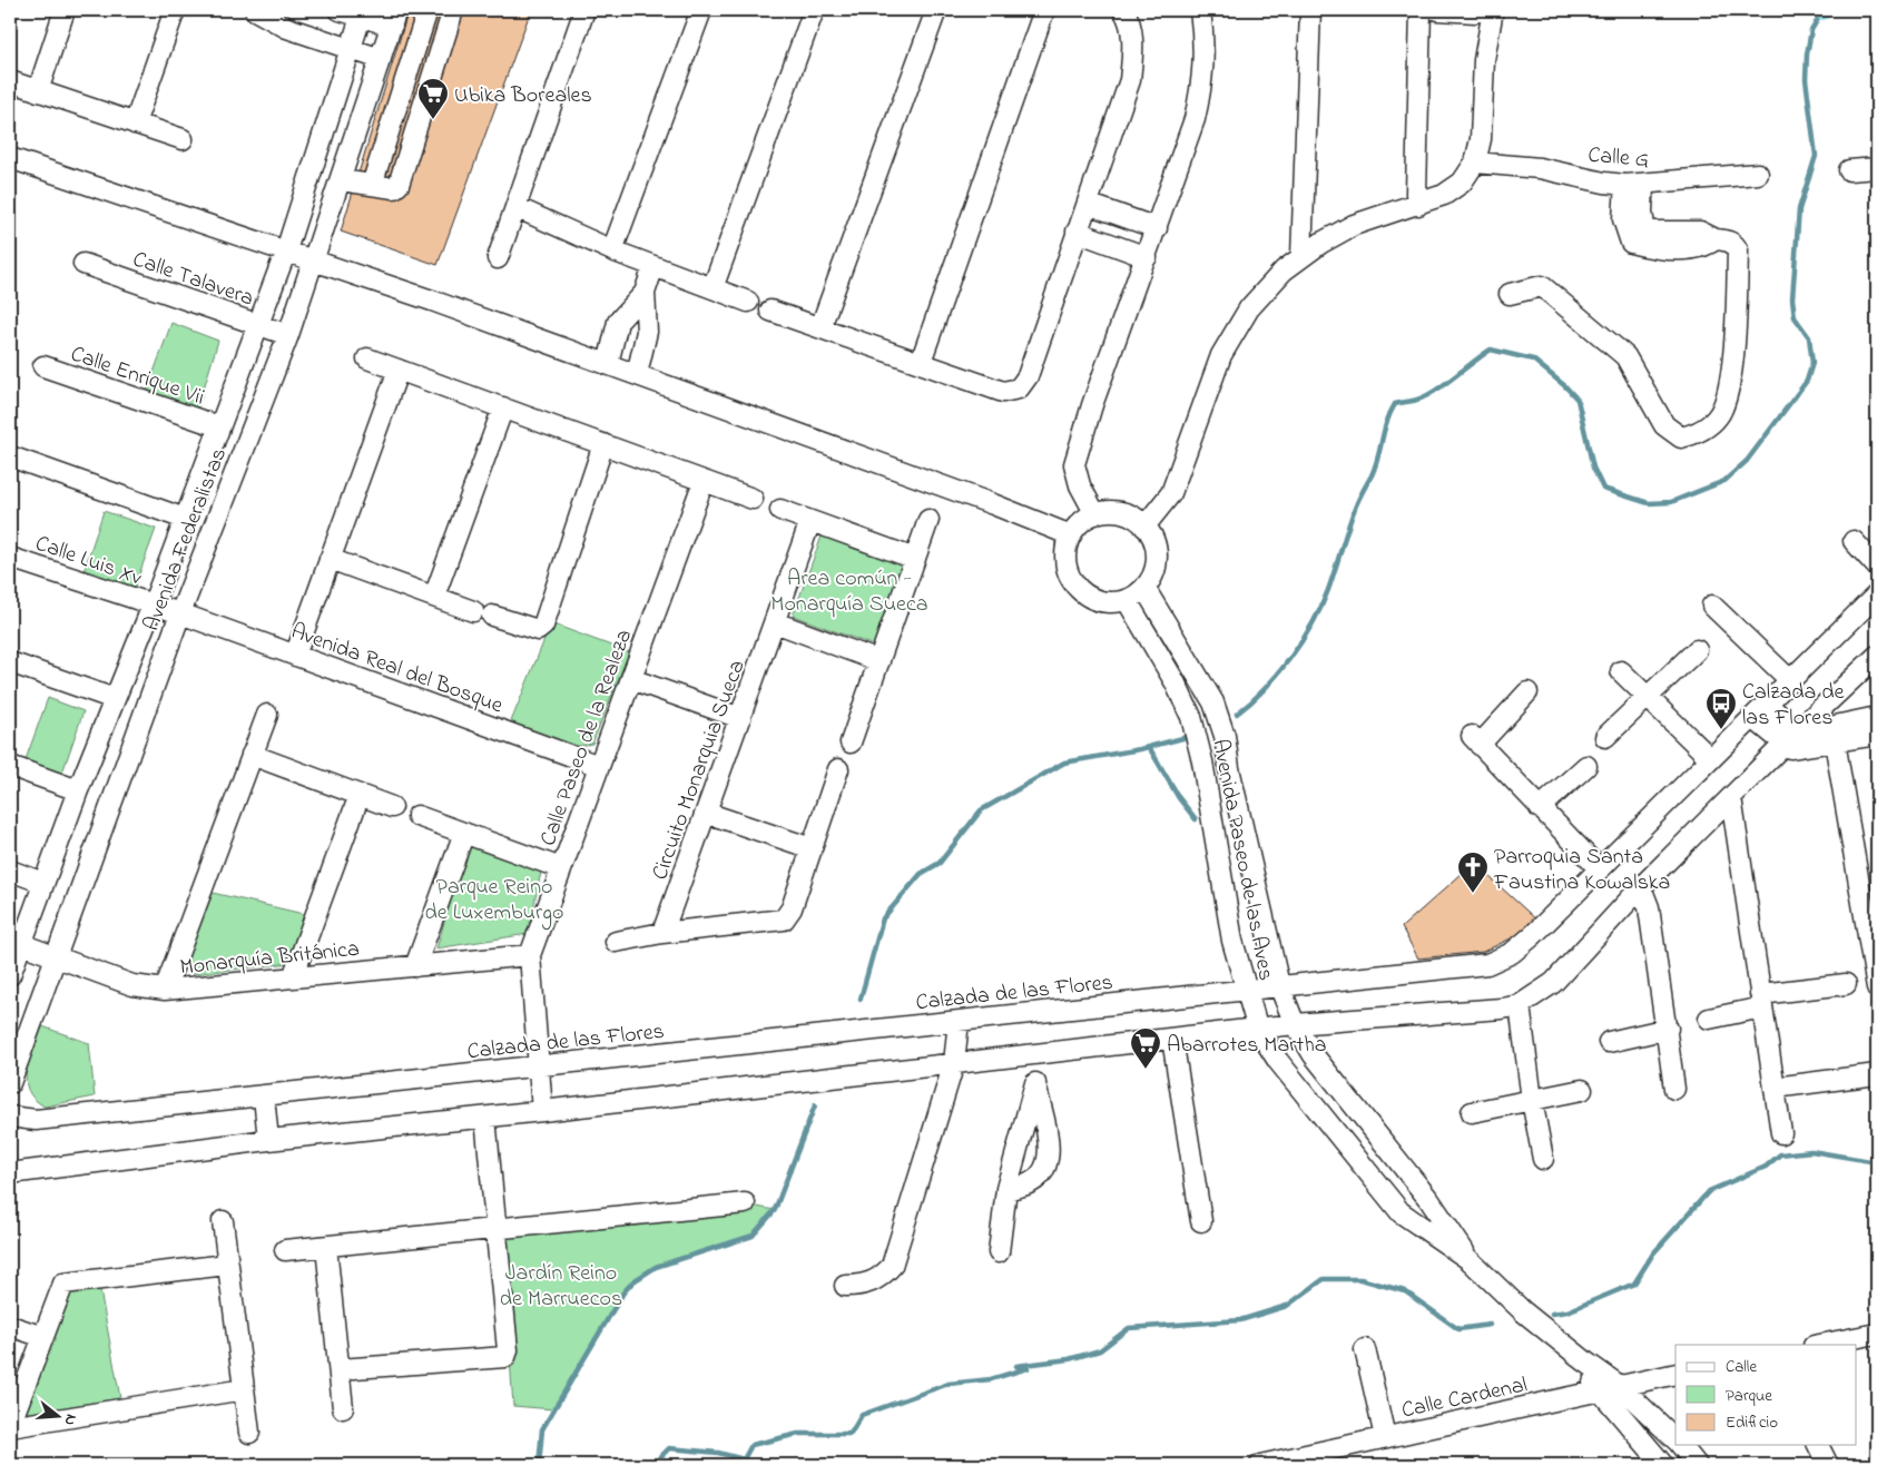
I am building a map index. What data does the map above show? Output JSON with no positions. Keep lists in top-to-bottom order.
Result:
{
  "streets": {
    "street": [
      "Calle G",
      "Calle Talavera",
      "Calle Enrique Vii",
      "Avenida Federalistas",
      "Calle Luis Xv",
      "Avenida Real del Bosque",
      "Calle Paseo de la Realeza",
      "Circuito Monarquia Sueca",
      "Avenida Paseo de las Aves",
      "Monarquía Británica",
      "Calzada de las Flores",
      "Calle Cardenal"
    ]
  },
  "crossings": [
    ["Calle Talavera", "Avenida Federalistas"],
    ["Calle Enrique Vii", "Avenida Federalistas"],
    ["Avenida Federalistas", "Calle Luis Xv"],
    ["Avenida Federalistas", "Avenida Real del Bosque"],
    ["Avenida Federalistas", "Monarquía Británica"],
    ["Calle Luis Xv", "Avenida Real del Bosque"],
    ["Avenida Real del Bosque", "Calle Paseo de la Realeza"],
    ["Calle Paseo de la Realeza", "Monarquía Británica"],
    ["Calle Paseo de la Realeza", "Calzada de las Flores"],
    ["Avenida Paseo de las Aves", "Calzada de las Flores"],
    ["Avenida Paseo de las Aves", "Calle Cardenal"]
  ],
  "parks": ["Area común - Monarquía Sueca", "Parque Reino de Luxemburgo", "Jardín Reino de Marruecos"],
  "places": {
    "supermarket": ["Ubika Boreales", "Abarrotes Martha"],
    "bus stop": ["Calzada de las Flores"],
    "church": ["Parroquia Santa Faustina Kowalska"]
  },
  "legend": ["Calle", "Parque", "Edificio"],
  "north": "right"
}
